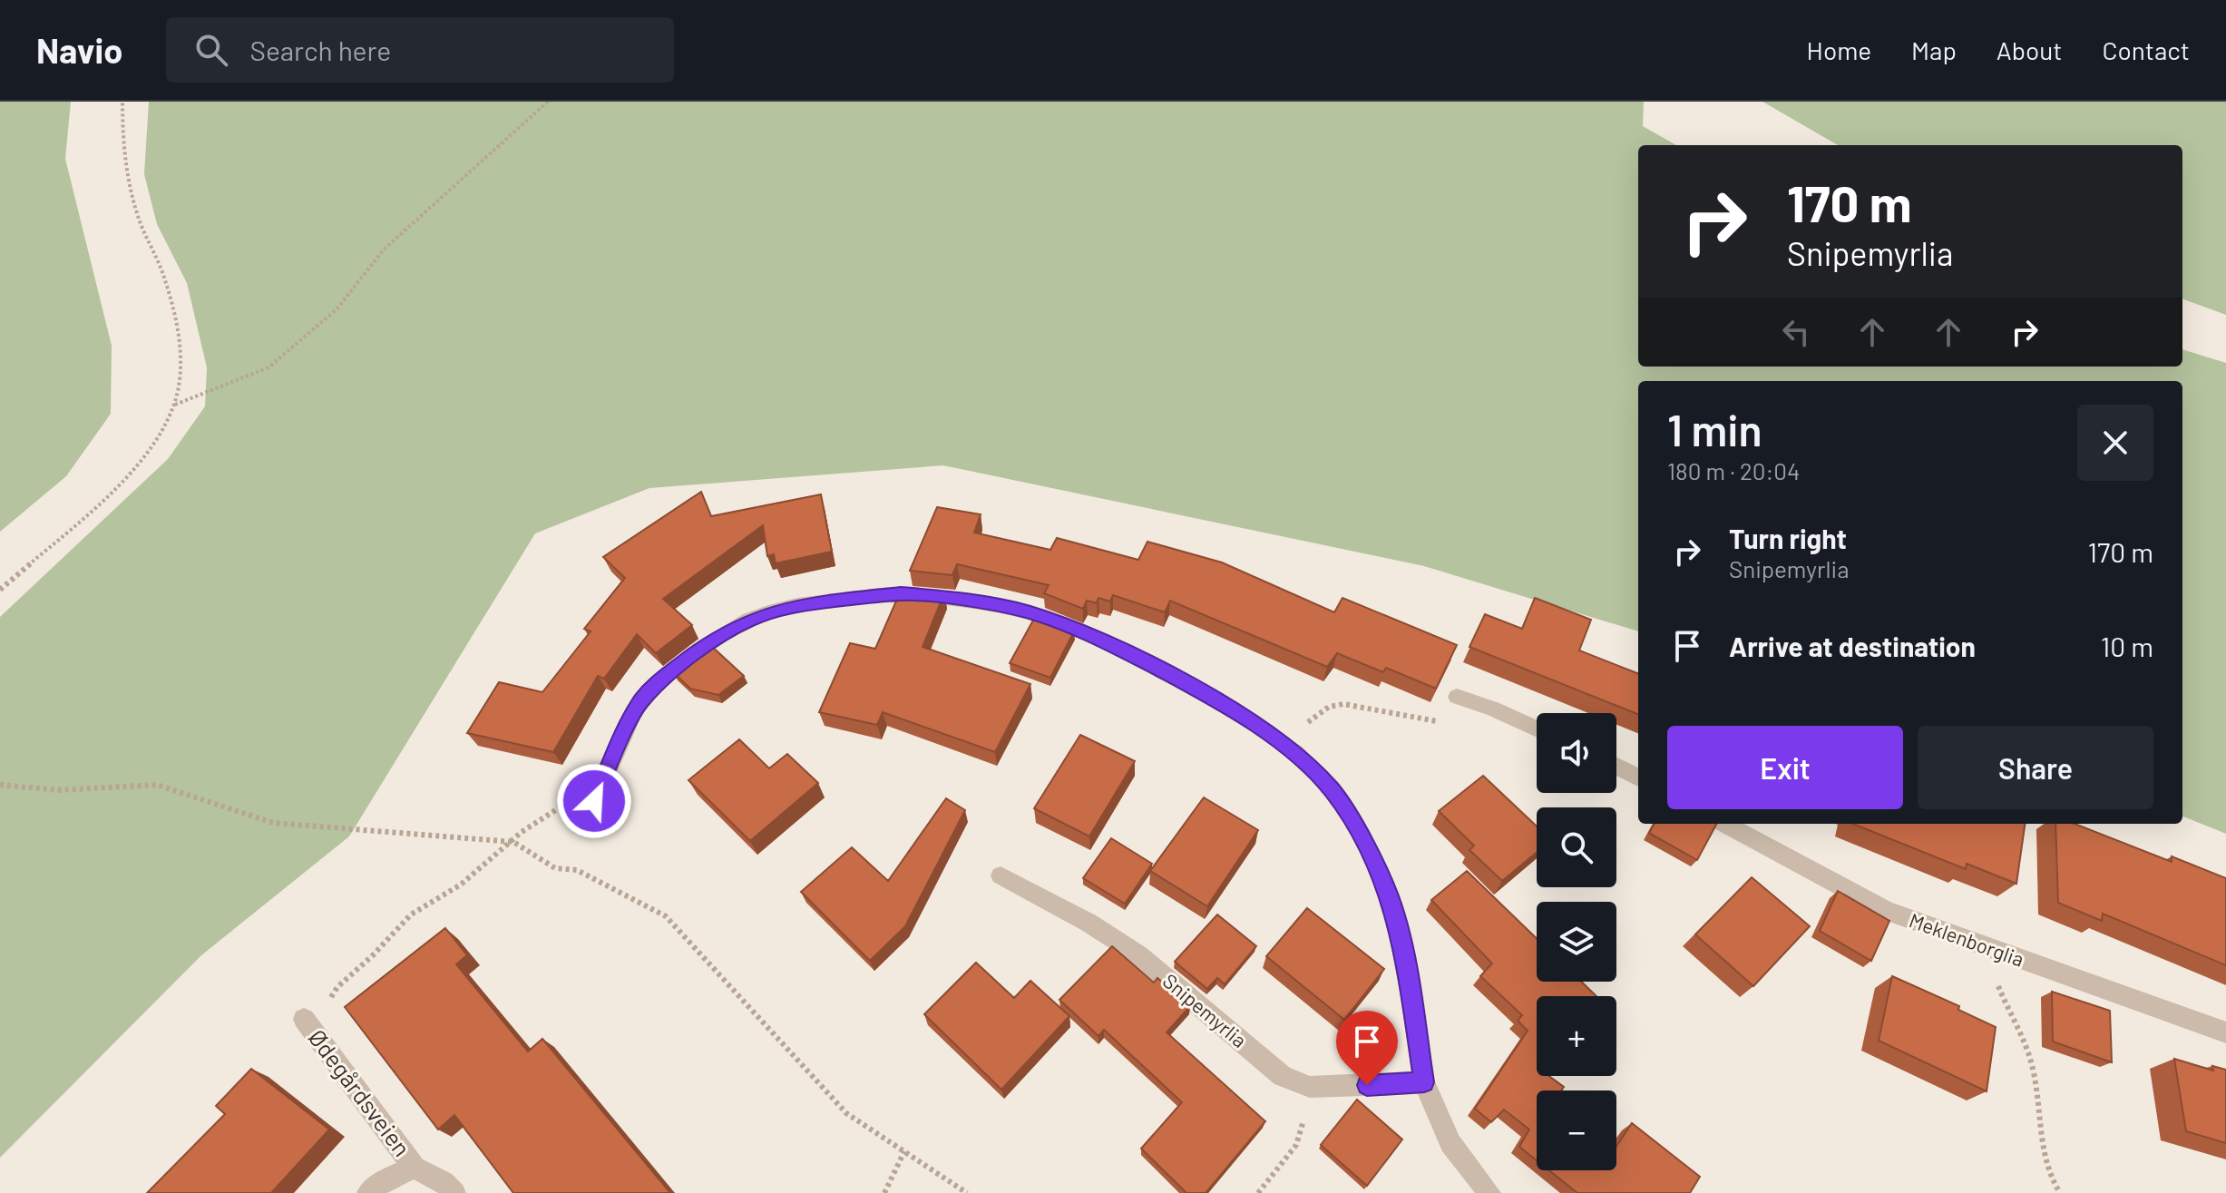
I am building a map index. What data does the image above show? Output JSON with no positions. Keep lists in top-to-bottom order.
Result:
{
  "streets": {
    "lane": ["Meklenborglia", "Snipemyrlia", "Ødegårdsveien"]
  },
  "page": {
    "header": "Navio",
    "search": "Search here",
    "nav": [
      "Home",
      "Map",
      "About",
      "Contact"
    ],
    "turn": ["170 m", "Snipemyrlia"],
    "heading": ["1 min", "180 m · 20:04"],
    "list": [
      {
        "name": "Turn right",
        "note": "Snipemyrlia",
        "value": "170 m"
      },
      {
        "name": "Arrive at destination",
        "value": "10 m"
      }
    ],
    "buttons": ["Exit", "Share"],
    "map_buttons": ["+", "−"]
  }
}
